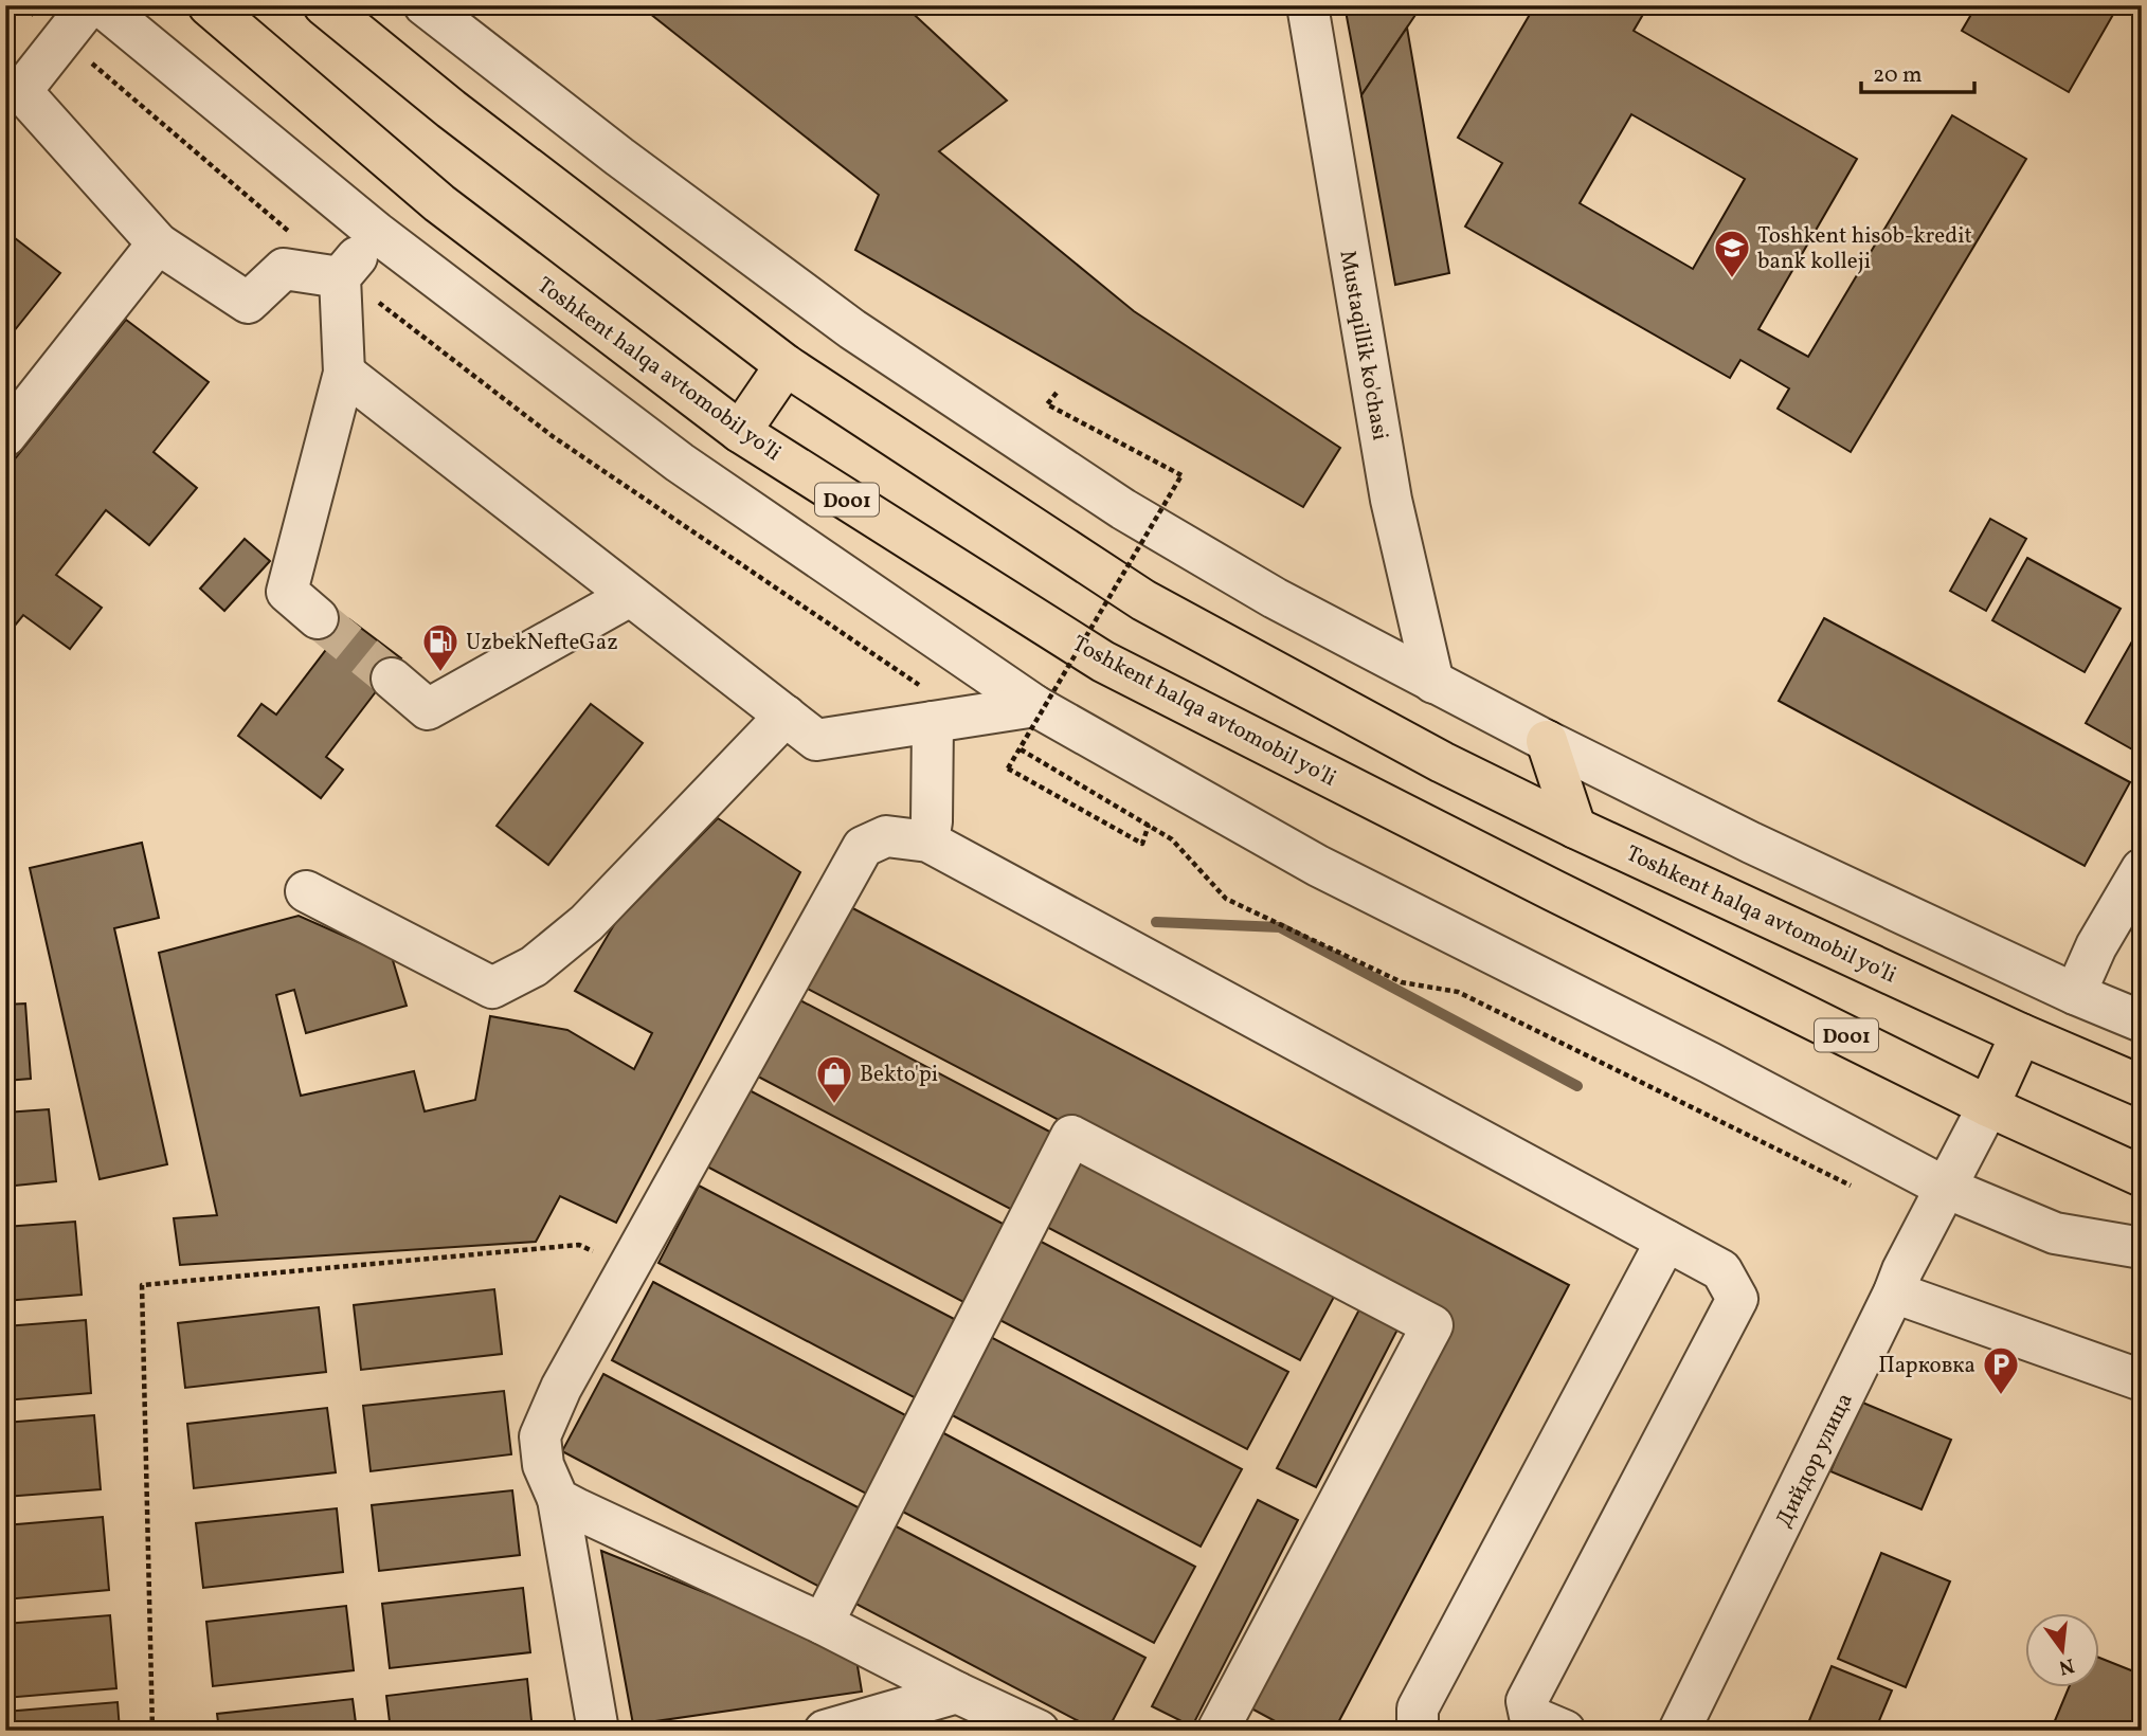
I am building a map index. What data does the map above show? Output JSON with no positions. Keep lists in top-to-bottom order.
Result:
{
  "streets": {
    "highway": ["Toshkent halqa avtomobil yo'li", "D001"],
    "street": ["Mustaqillik ko'chasi", "Дийдор улица"]
  },
  "crossings": [
    ["Toshkent halqa avtomobil yo'li", "Дийдор улица"]
  ],
  "places": {
    "school or university": ["Toshkent hisob-kredit bank kolleji"],
    "fuel station": ["UzbekNefteGaz"],
    "shop": ["Bekto'pi"],
    "parking": ["Парковка"]
  },
  "scale_bar": "20 m",
  "north": "bottom"
}
